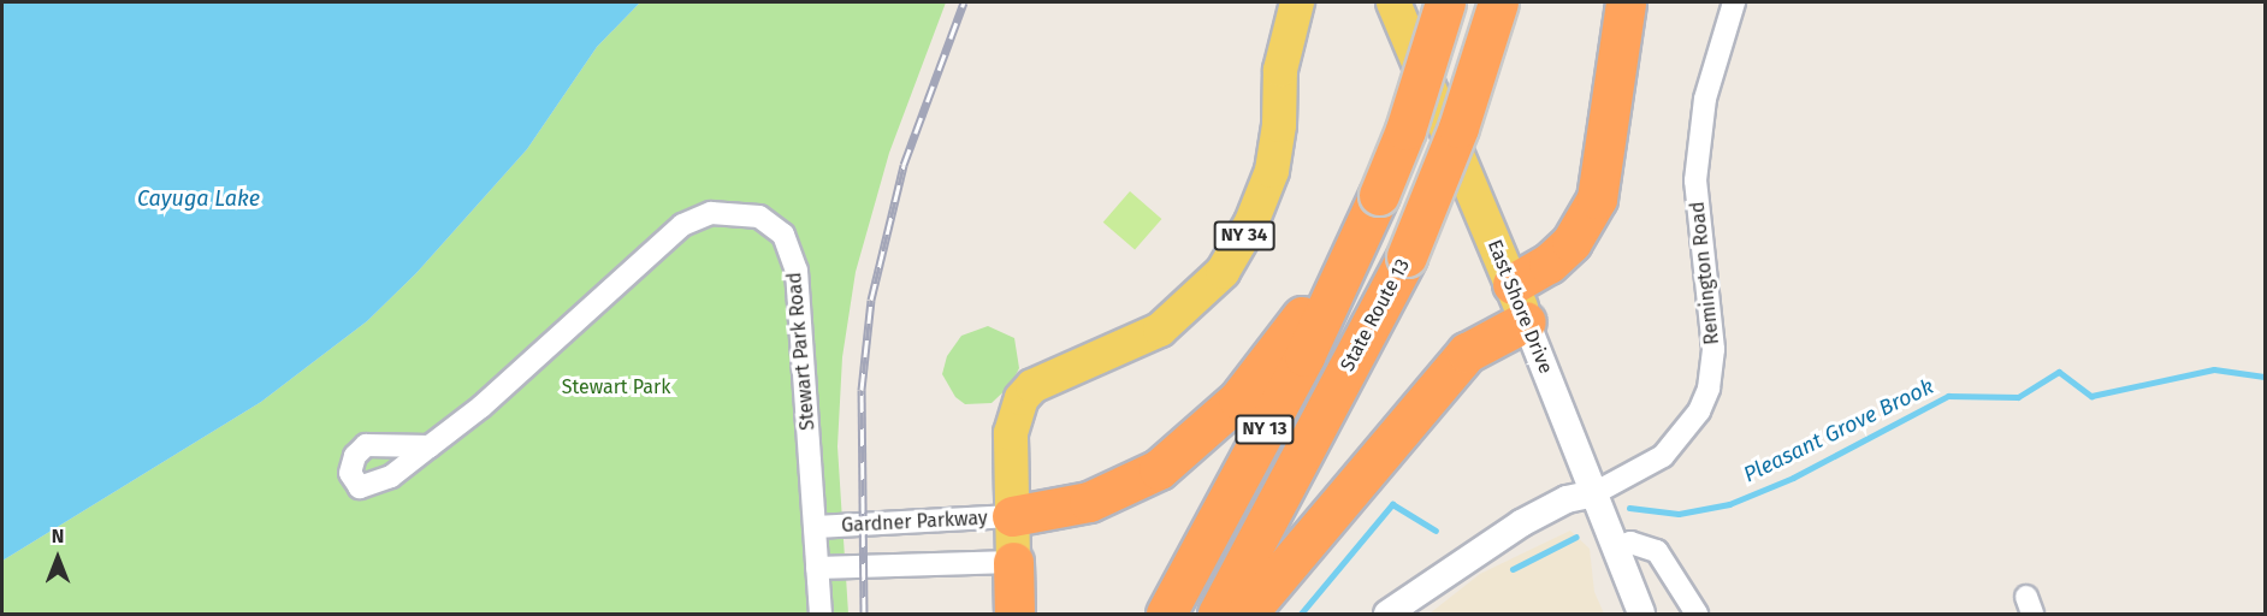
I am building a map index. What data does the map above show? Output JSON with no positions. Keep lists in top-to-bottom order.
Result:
{
  "streets": {
    "highway": ["NY 34", "State Route 13", "NY 13"],
    "main road": ["East Shore Drive"],
    "street": ["Remington Road", "Stewart Park Road", "Gardner Parkway"]
  },
  "crossings": [
    ["NY 34", "Gardner Parkway"],
    ["Remington Road", "East Shore Drive"],
    ["Stewart Park Road", "Gardner Parkway"]
  ],
  "water": ["Cayuga Lake", "Pleasant Grove Brook"],
  "parks": ["Stewart Park"],
  "north": "top"
}
